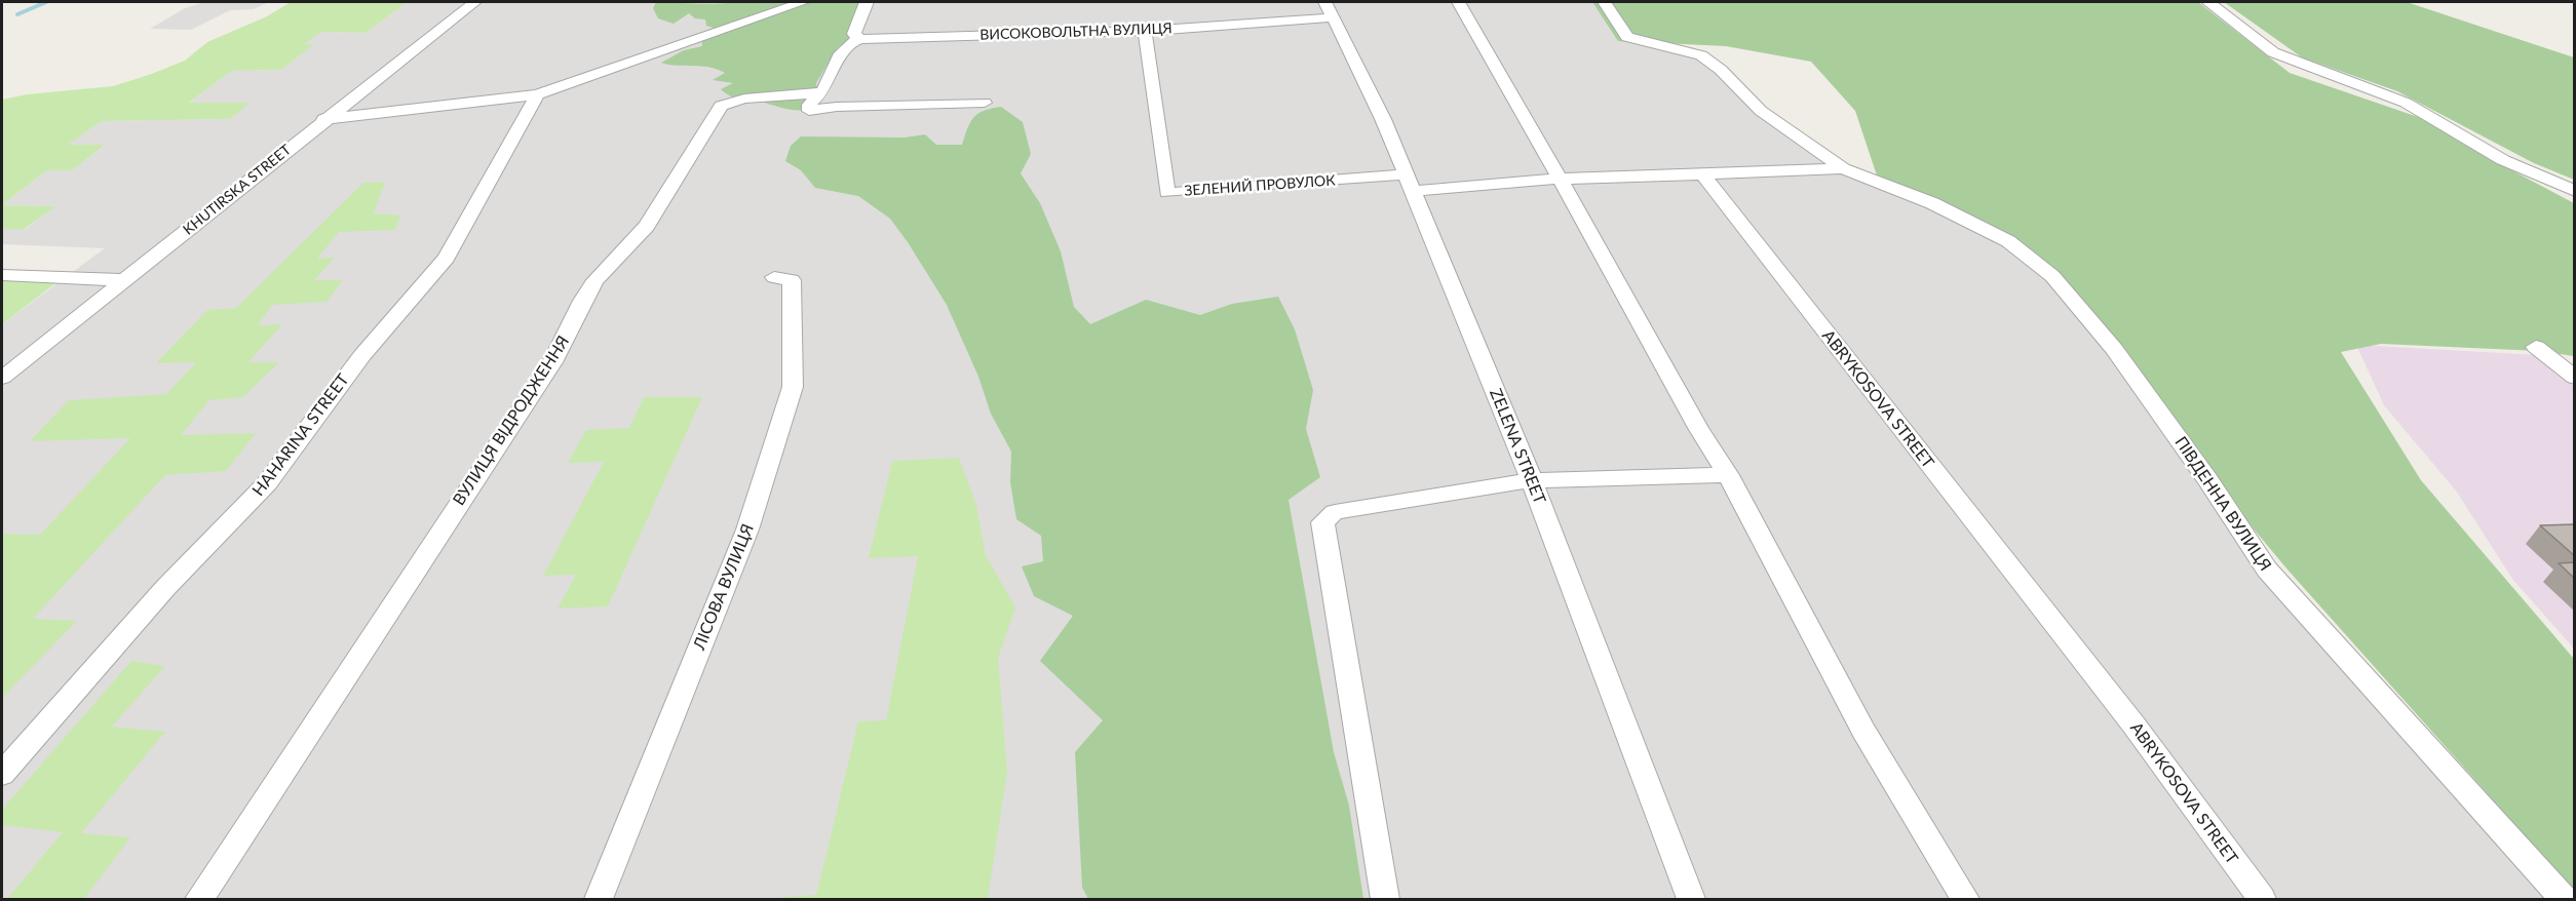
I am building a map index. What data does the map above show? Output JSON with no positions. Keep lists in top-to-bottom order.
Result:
{
  "streets": {
    "street": [
      "ВИСОКОВОЛЬТНА ВУЛИЦЯ",
      "ЗЕЛЕНИЙ ПРОВУЛОК",
      "KHUTIRSKA STREET",
      "ABRYKOSOVA STREET",
      "ВУЛИЦЯ ВІДРОДЖЕННЯ",
      "HAHARINA STREET",
      "ZELENA STREET",
      "ПІВДЕННА ВУЛИЦЯ",
      "ЛІСОВА ВУЛИЦЯ"
    ]
  },
  "crossings": [
    ["ВИСОКОВОЛЬТНА ВУЛИЦЯ", "ЗЕЛЕНИЙ ПРОВУЛОК"],
    ["ВИСОКОВОЛЬТНА ВУЛИЦЯ", "ZELENA STREET"],
    ["ЗЕЛЕНИЙ ПРОВУЛОК", "ZELENA STREET"]
  ]
}
